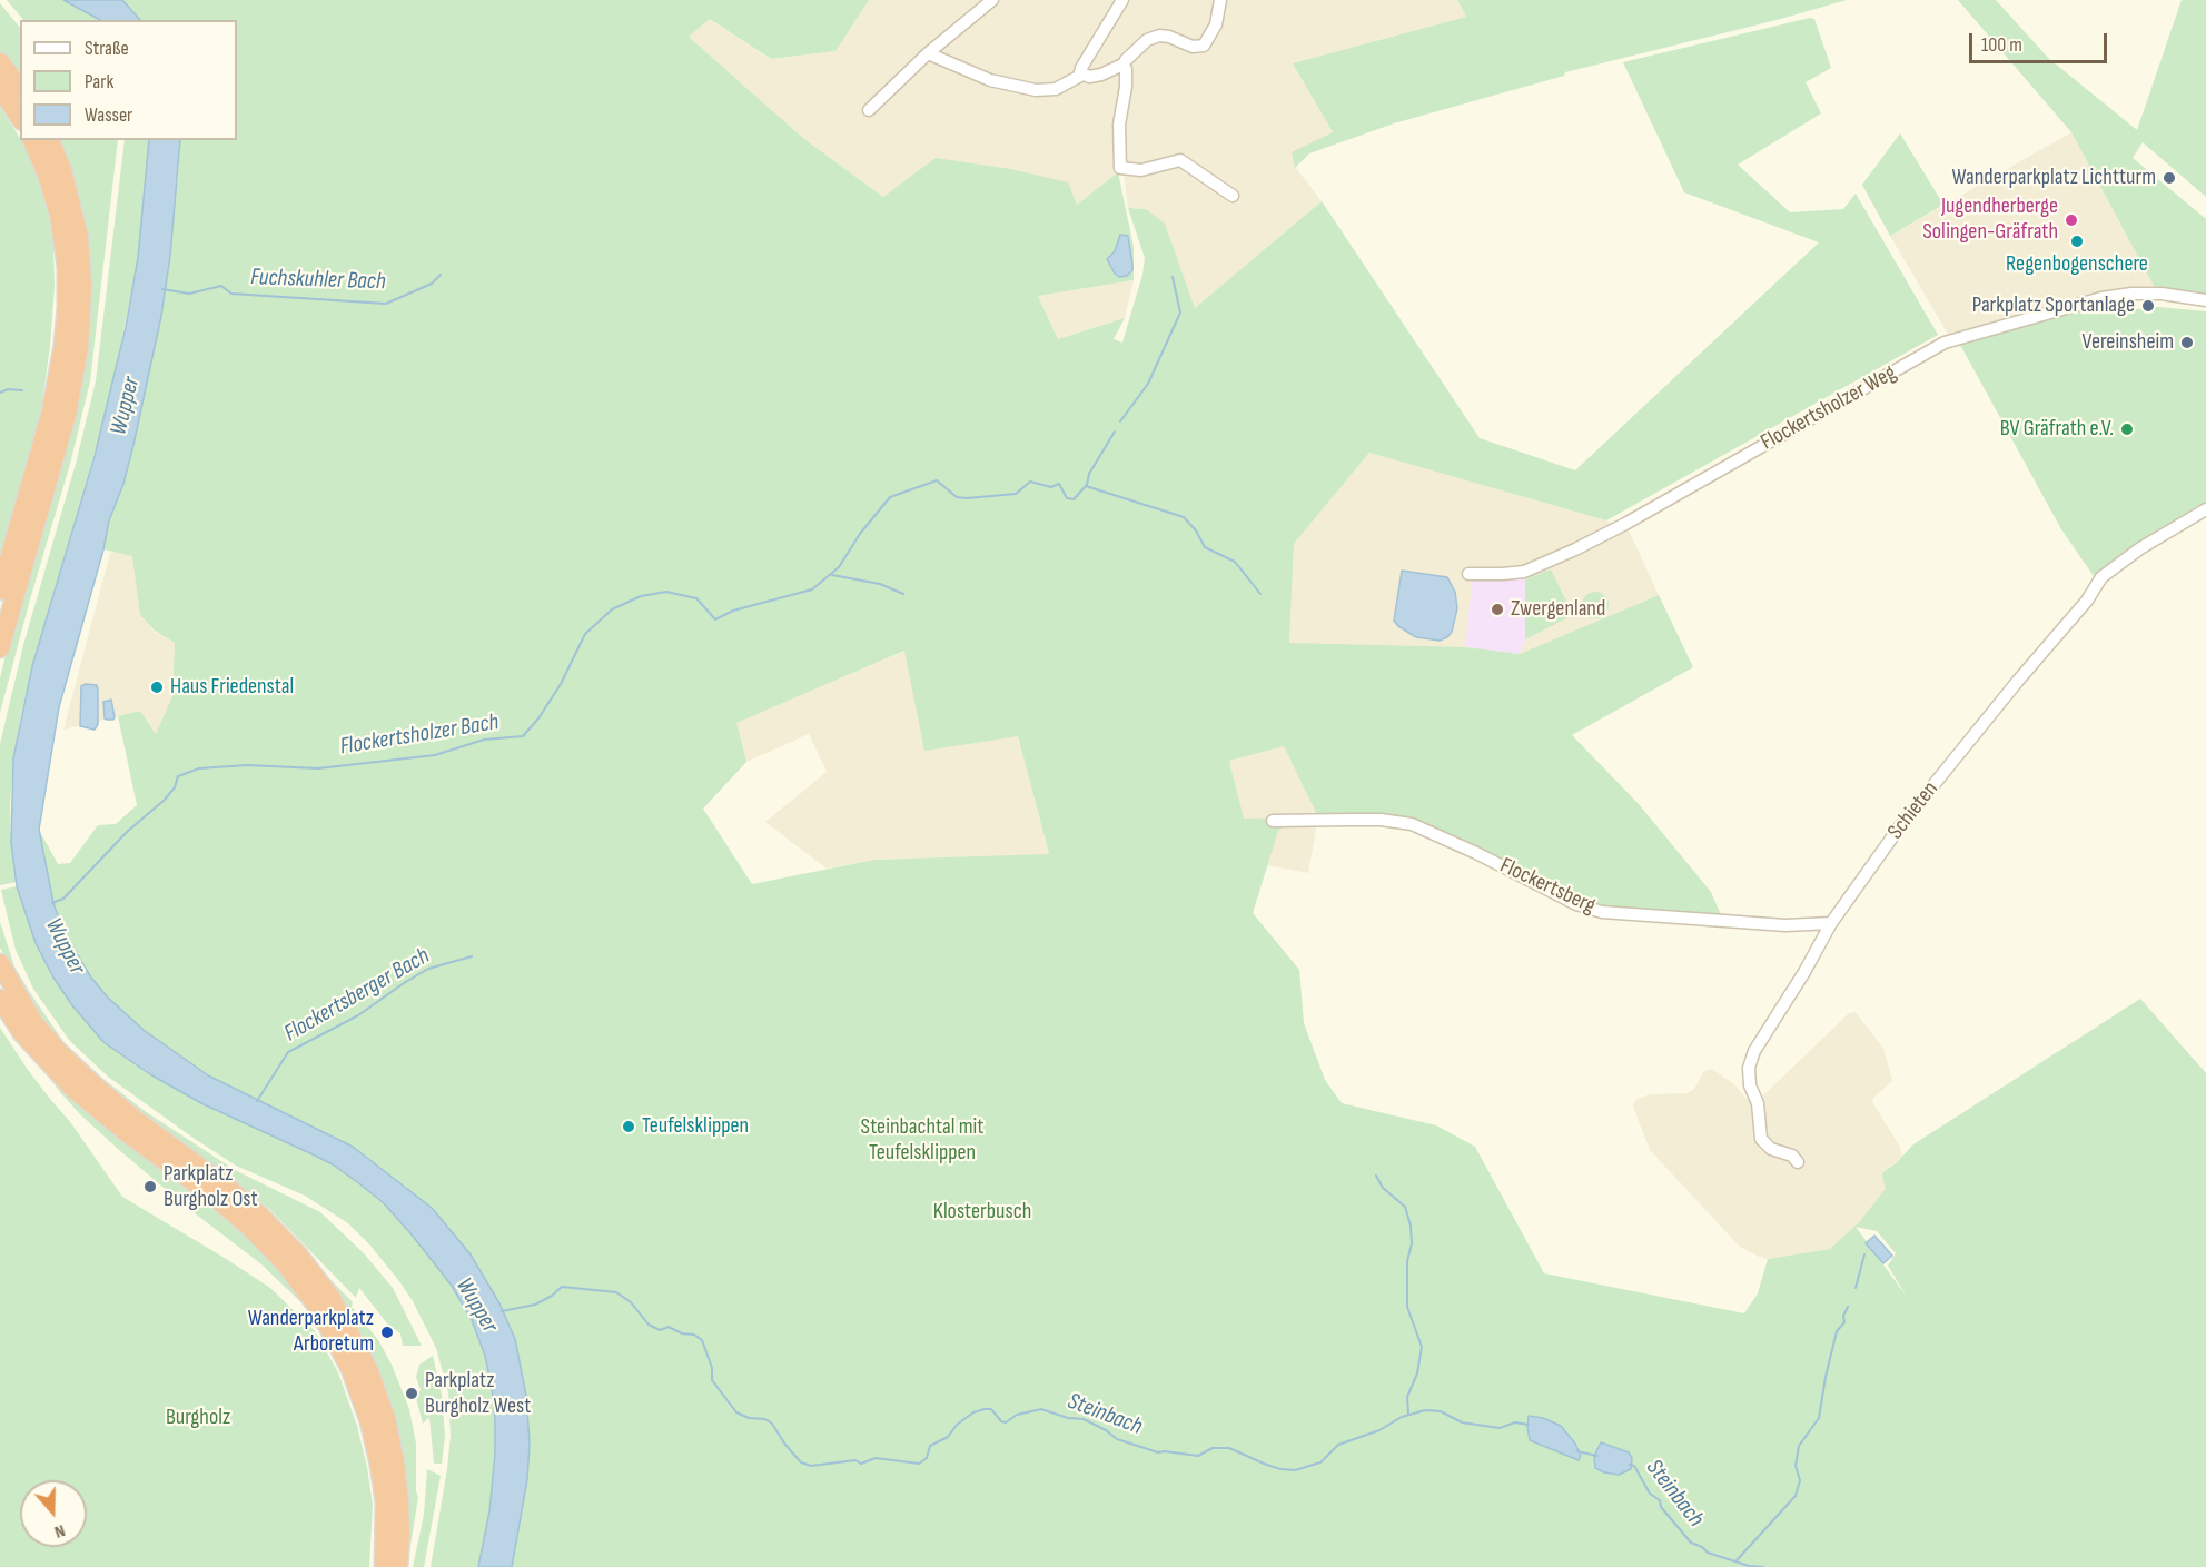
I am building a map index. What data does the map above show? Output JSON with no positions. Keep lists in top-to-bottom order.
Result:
{
  "streets": {
    "street": ["Flockertsholzer Weg", "Schieten", "Flockertsberg"]
  },
  "crossings": [
    ["Schieten", "Flockertsberg"]
  ],
  "water": [
    "Fuchskuhler Bach",
    "Wupper",
    "Flockertsholzer Bach",
    "Flockertsberger Bach",
    "Steinbach"
  ],
  "parks": ["Steinbachtal mit Teufelsklippen", "Klosterbusch", "Burgholz"],
  "places": [
    "Wanderparkplatz Lichtturm",
    "Jugendherberge Solingen-Gräfrath",
    "Regenbogenschere",
    "Parkplatz Sportanlage",
    "Vereinsheim",
    "BV Gräfrath e.V.",
    "Zwergenland",
    "Haus Friedenstal",
    "Teufelsklippen",
    "Parkplatz Burgholz Ost",
    "Wanderparkplatz Arboretum",
    "Parkplatz Burgholz West"
  ],
  "legend": ["Straße", "Park", "Wasser"],
  "scale_bar": "100 m",
  "north": "bottom"
}
